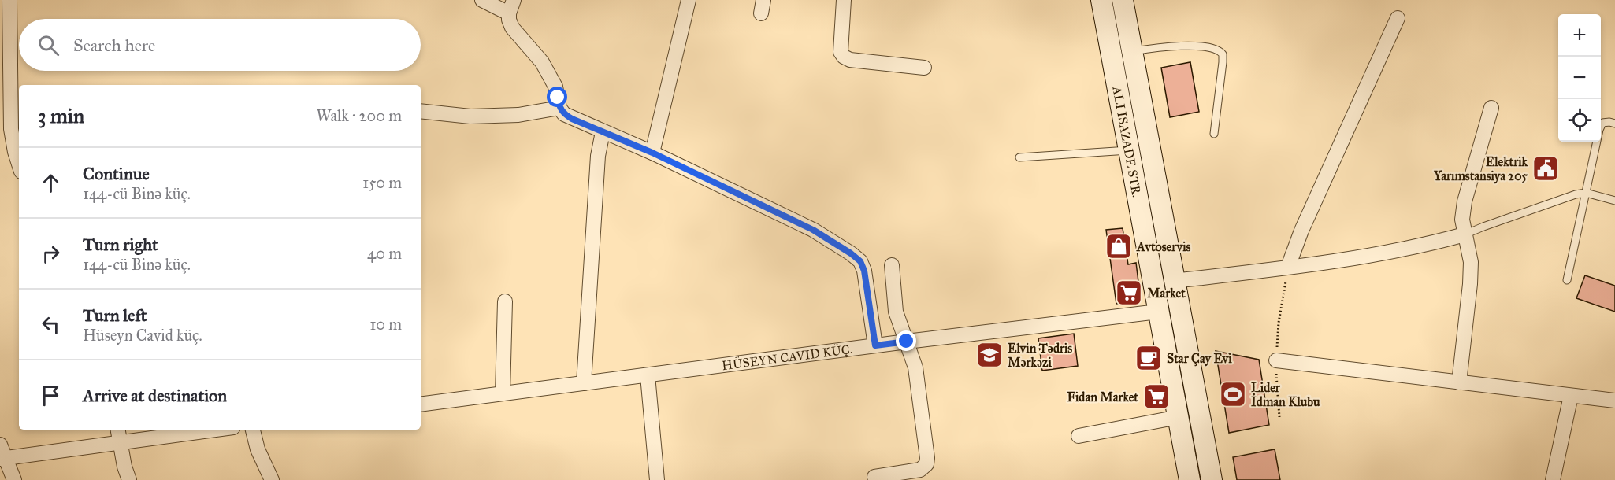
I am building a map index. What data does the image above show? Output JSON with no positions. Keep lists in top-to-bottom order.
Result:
{
  "streets": {
    "main road": ["ALI ISAZADE STR."],
    "street": ["HÜSEYN CAVID KÜÇ."]
  },
  "crossings": [
    ["ALI ISAZADE STR.", "HÜSEYN CAVID KÜÇ."]
  ],
  "places": {
    "public building": ["Elektrik Yarımstansiya 205"],
    "shop": ["Avtoservis"],
    "supermarket": ["Market", "Fidan Market"],
    "school or university": ["Elvin Tədris Mərkəzi"],
    "cafe": ["Star Çay Evi"],
    "sports": ["Lider İdman Klubu"]
  },
  "page": {
    "map_buttons": ["+", "−"],
    "search": "Search here",
    "heading": ["3 min", "Walk · 200 m"],
    "list": [
      ["Continue", "144-cü Binə küç.", "150 m"],
      ["Turn right", "144-cü Binə küç.", "40 m"],
      ["Turn left", "Hüseyn Cavid küç.", "10 m"],
      "Arrive at destination"
    ]
  }
}
